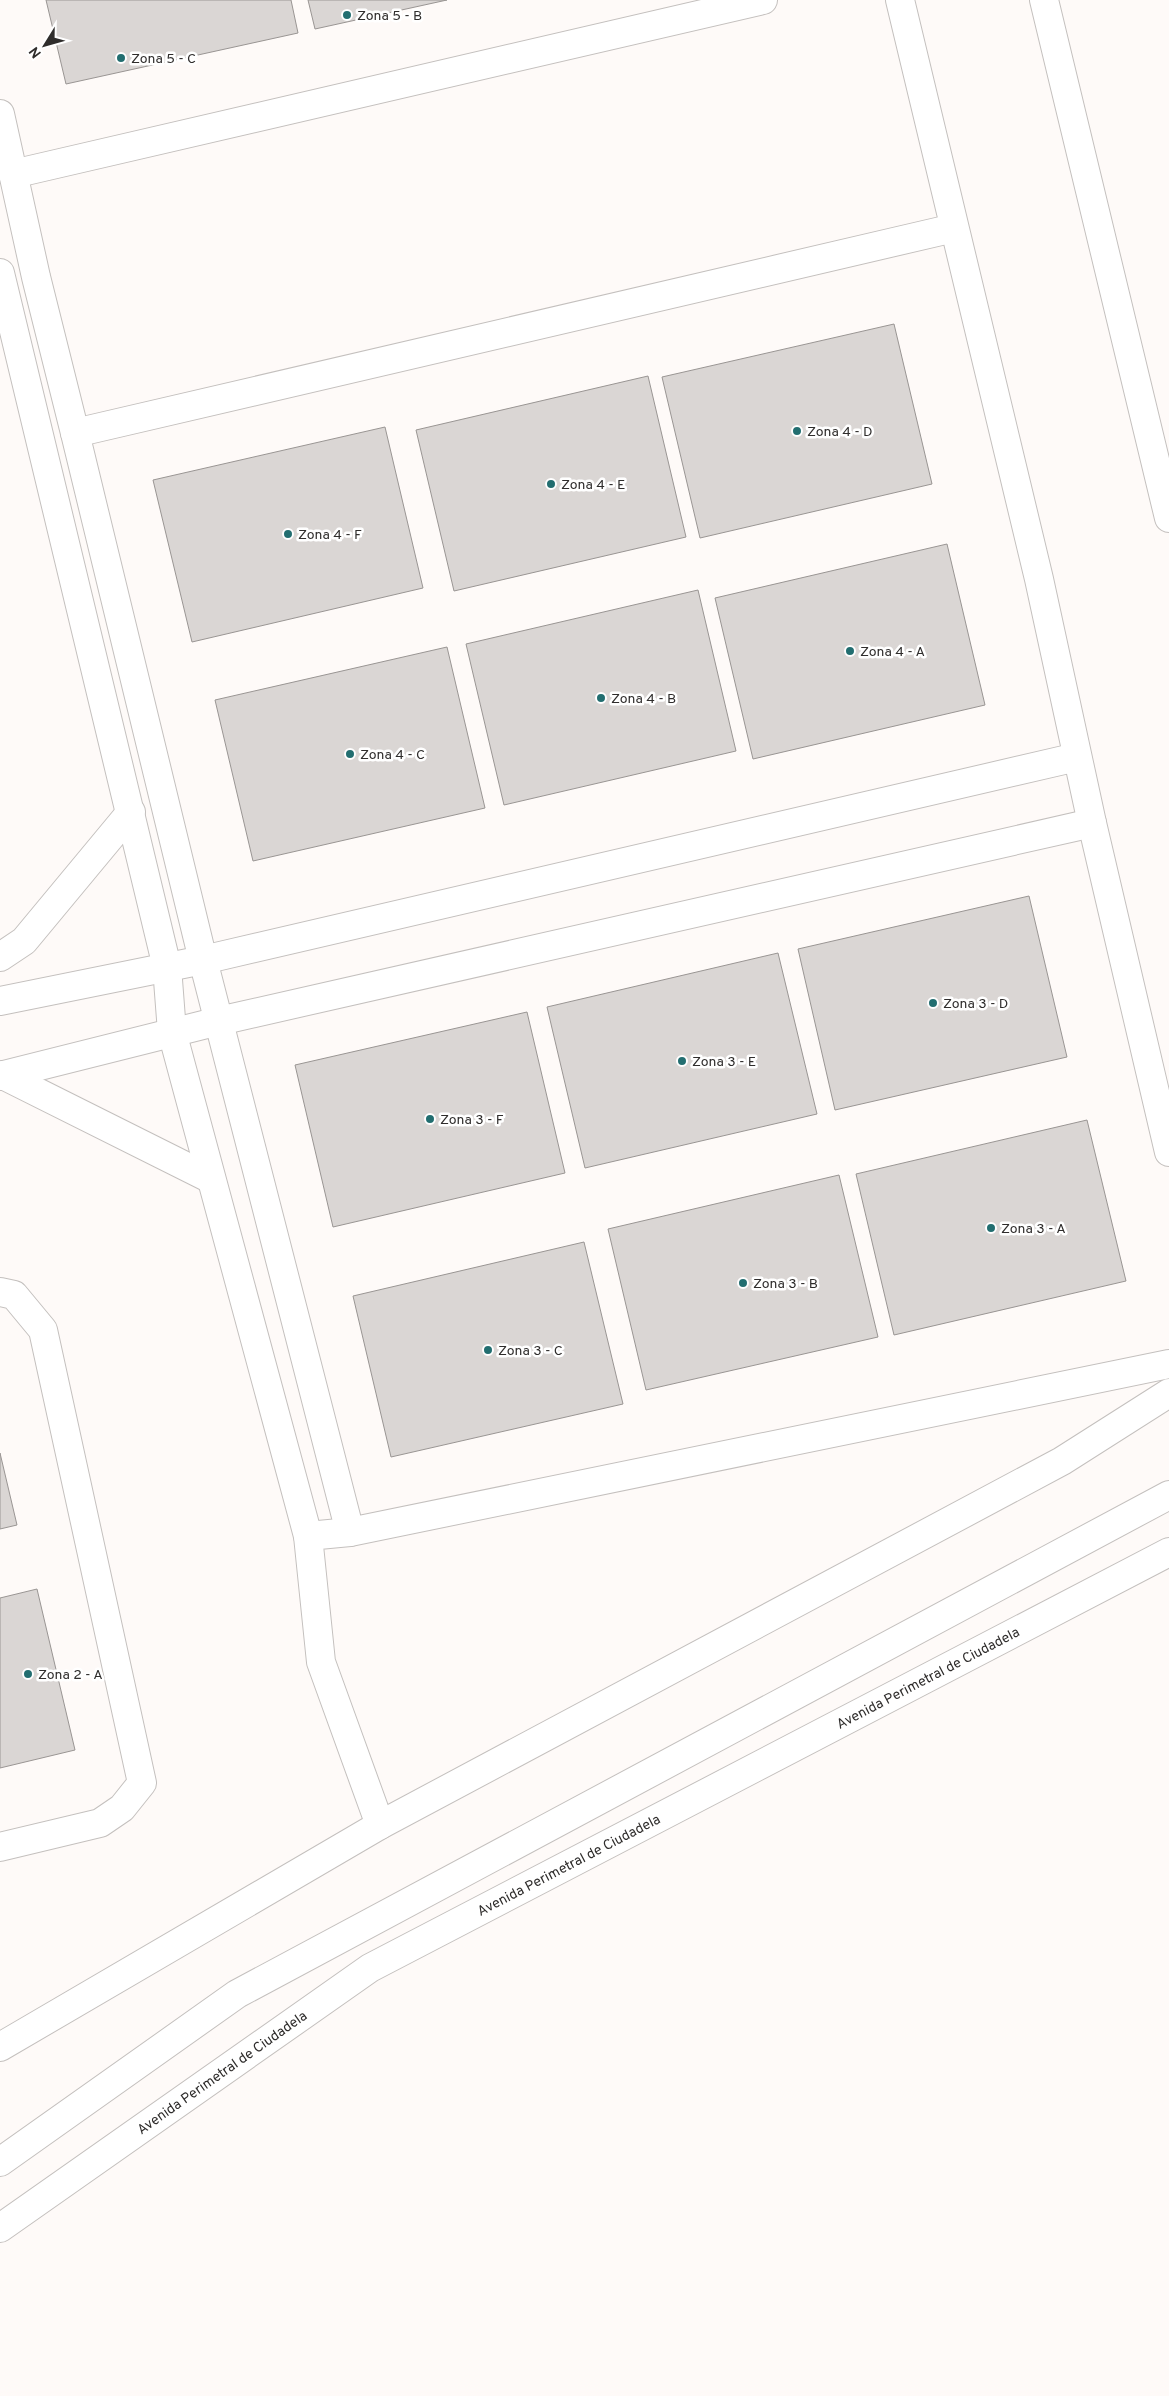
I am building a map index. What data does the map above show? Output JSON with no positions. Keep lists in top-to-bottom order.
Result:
{
  "streets": {
    "street": ["Avenida Perimetral de Ciudadela"]
  },
  "places": [
    "Zona 5 - B",
    "Zona 5 - C",
    "Zona 4 - D",
    "Zona 4 - E",
    "Zona 4 - F",
    "Zona 4 - A",
    "Zona 4 - B",
    "Zona 4 - C",
    "Zona 3 - D",
    "Zona 3 - E",
    "Zona 3 - F",
    "Zona 3 - A",
    "Zona 3 - B",
    "Zona 3 - C",
    "Zona 2 - A"
  ],
  "north": "bottom left"
}
